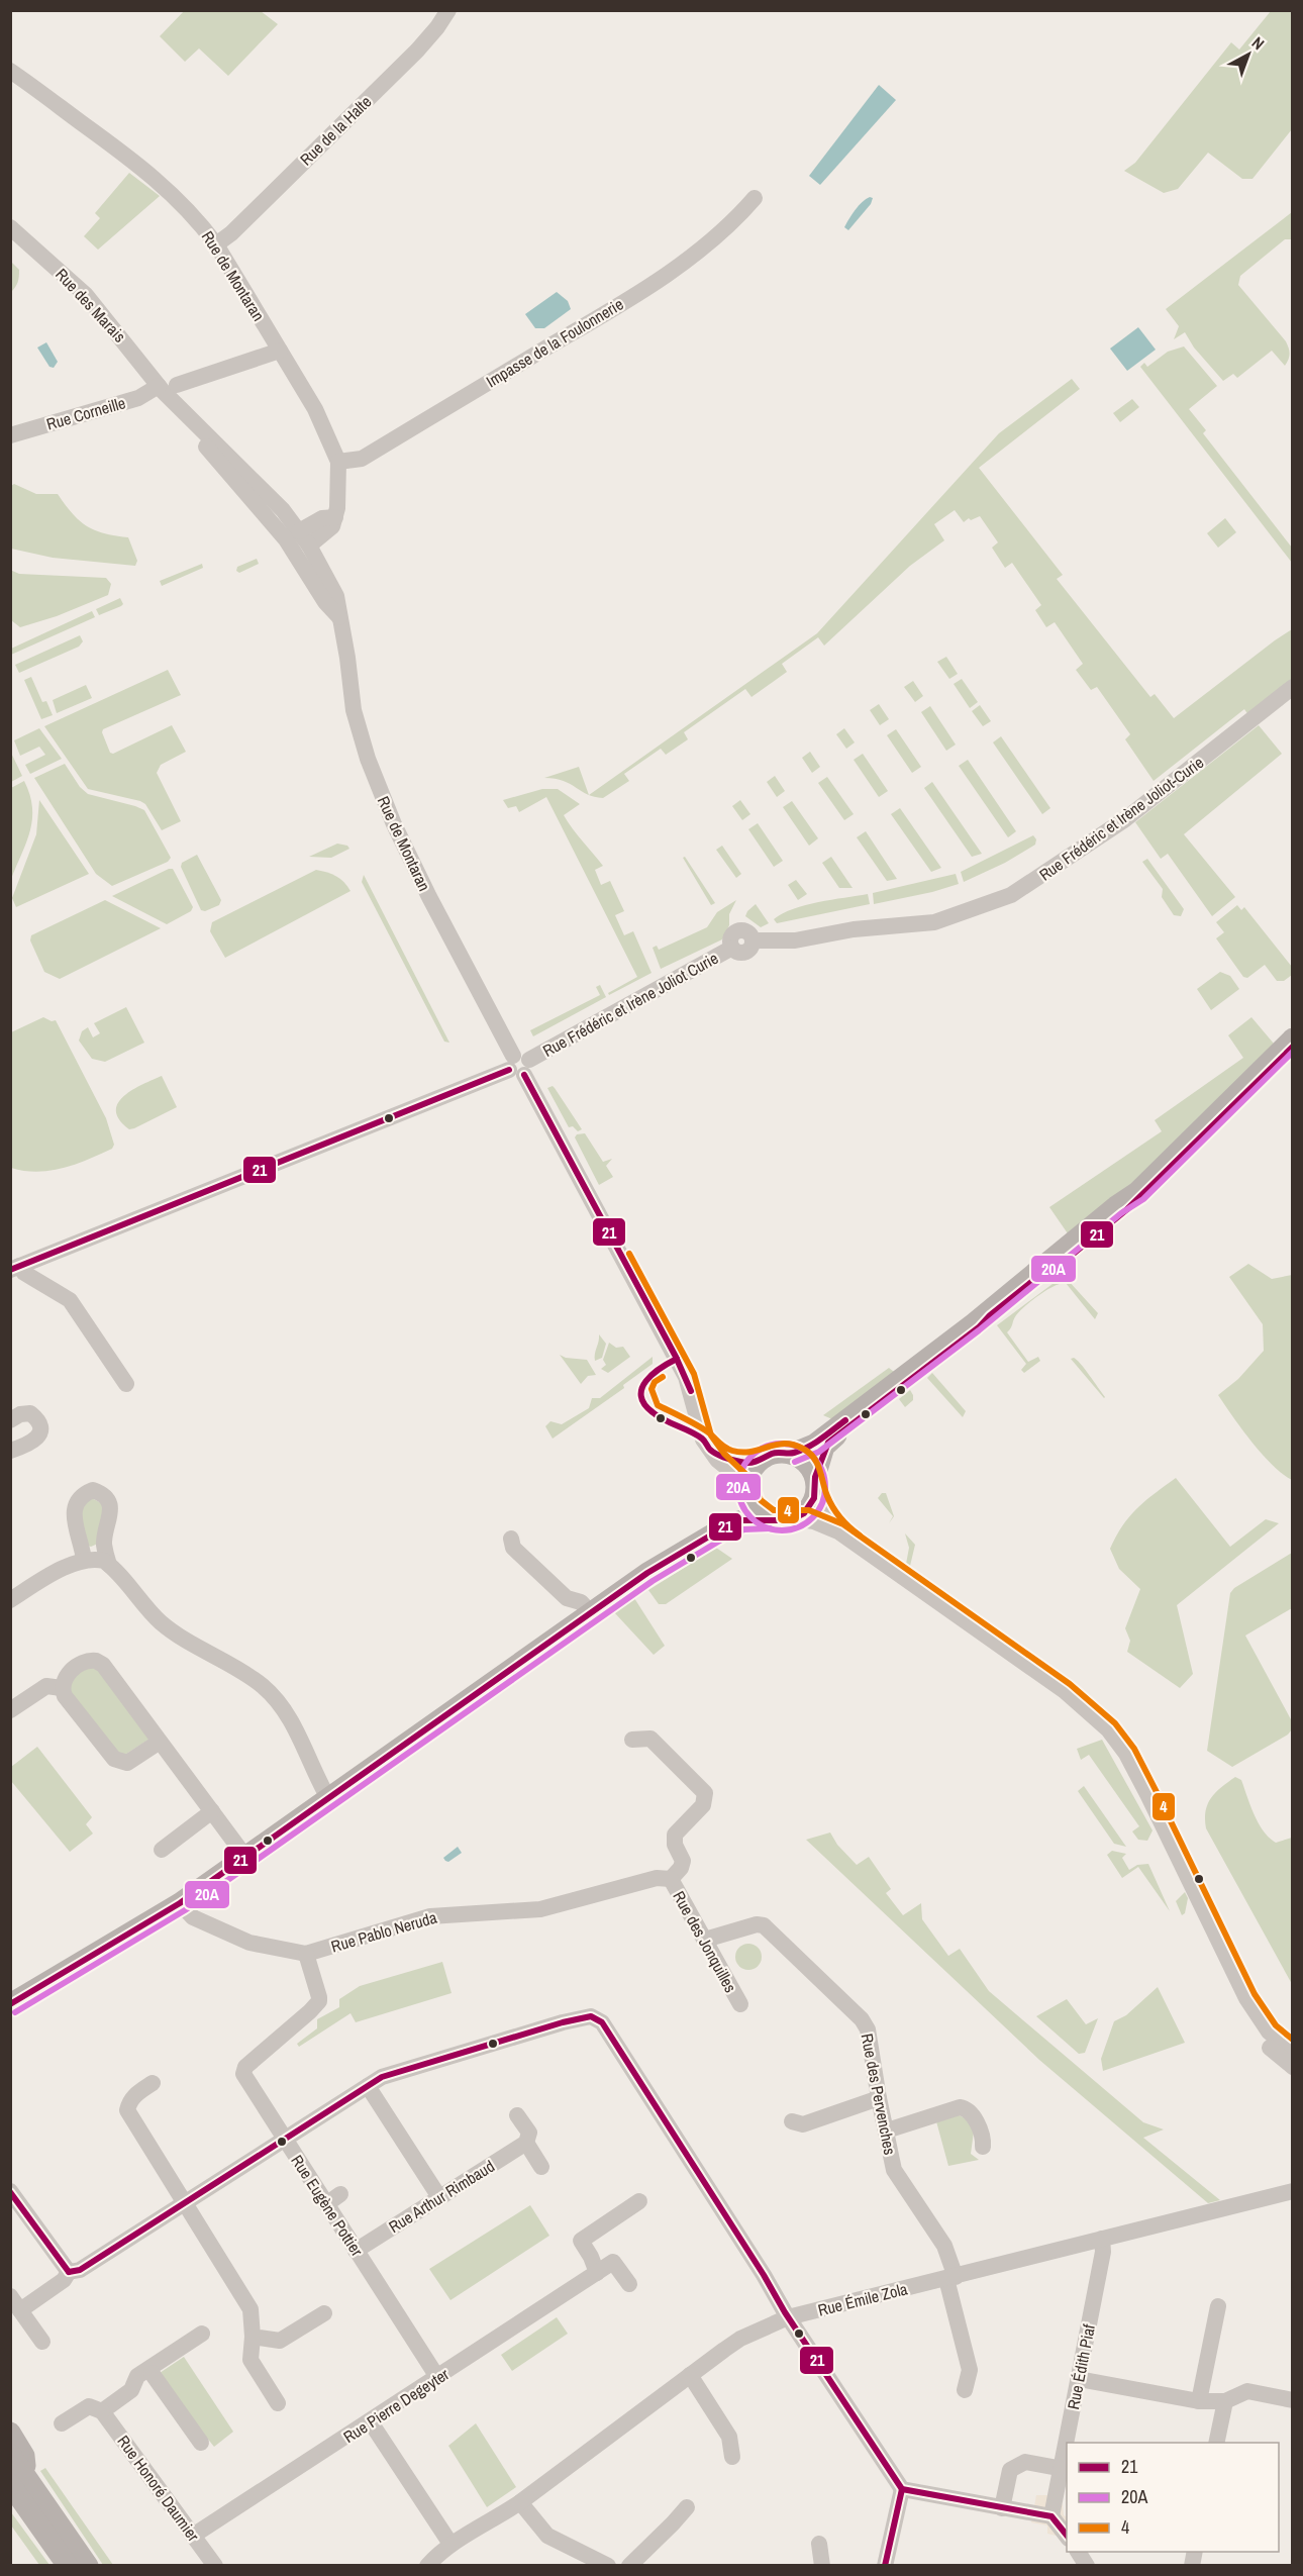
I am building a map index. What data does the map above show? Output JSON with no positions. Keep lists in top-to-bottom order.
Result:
{
  "streets": {
    "street": [
      "Rue de la Halte",
      "Rue de Montaran",
      "Rue des Marais",
      "Impasse de la Foulonnerie",
      "Rue Corneille",
      "Rue Frédéric et Irène Joliot-Curie",
      "Rue Frédéric et Irène Joliot Curie",
      "Rue Pablo Neruda",
      "Rue des Jonquilles",
      "Rue des Pervenches",
      "Rue Arthur Rimbaud",
      "Rue Eugène Pottier",
      "Rue Émile Zola",
      "Rue Édith Piaf",
      "Rue Pierre Degeyter",
      "Rue Honoré Daumier"
    ]
  },
  "crossings": [
    ["Rue de la Halte", "Rue de Montaran"],
    ["Rue de Montaran", "Rue des Marais"],
    ["Rue de Montaran", "Impasse de la Foulonnerie"],
    ["Rue de Montaran", "Rue Corneille"],
    ["Rue de Montaran", "Rue Frédéric et Irène Joliot Curie"],
    ["Rue des Marais", "Rue Corneille"],
    ["Rue Frédéric et Irène Joliot-Curie", "Rue Frédéric et Irène Joliot Curie"],
    ["Rue Pablo Neruda", "Rue des Jonquilles"],
    ["Rue Pablo Neruda", "Rue Eugène Pottier"],
    ["Rue des Jonquilles", "Rue des Pervenches"],
    ["Rue des Pervenches", "Rue Émile Zola"],
    ["Rue Arthur Rimbaud", "Rue Eugène Pottier"],
    ["Rue Eugène Pottier", "Rue Pierre Degeyter"],
    ["Rue Émile Zola", "Rue Édith Piaf"],
    ["Rue Pierre Degeyter", "Rue Honoré Daumier"]
  ],
  "lines": ["transit line 21", "transit line 20A", "transit line 4"],
  "legend": ["21", "20A", "4"],
  "north": "top right"
}
